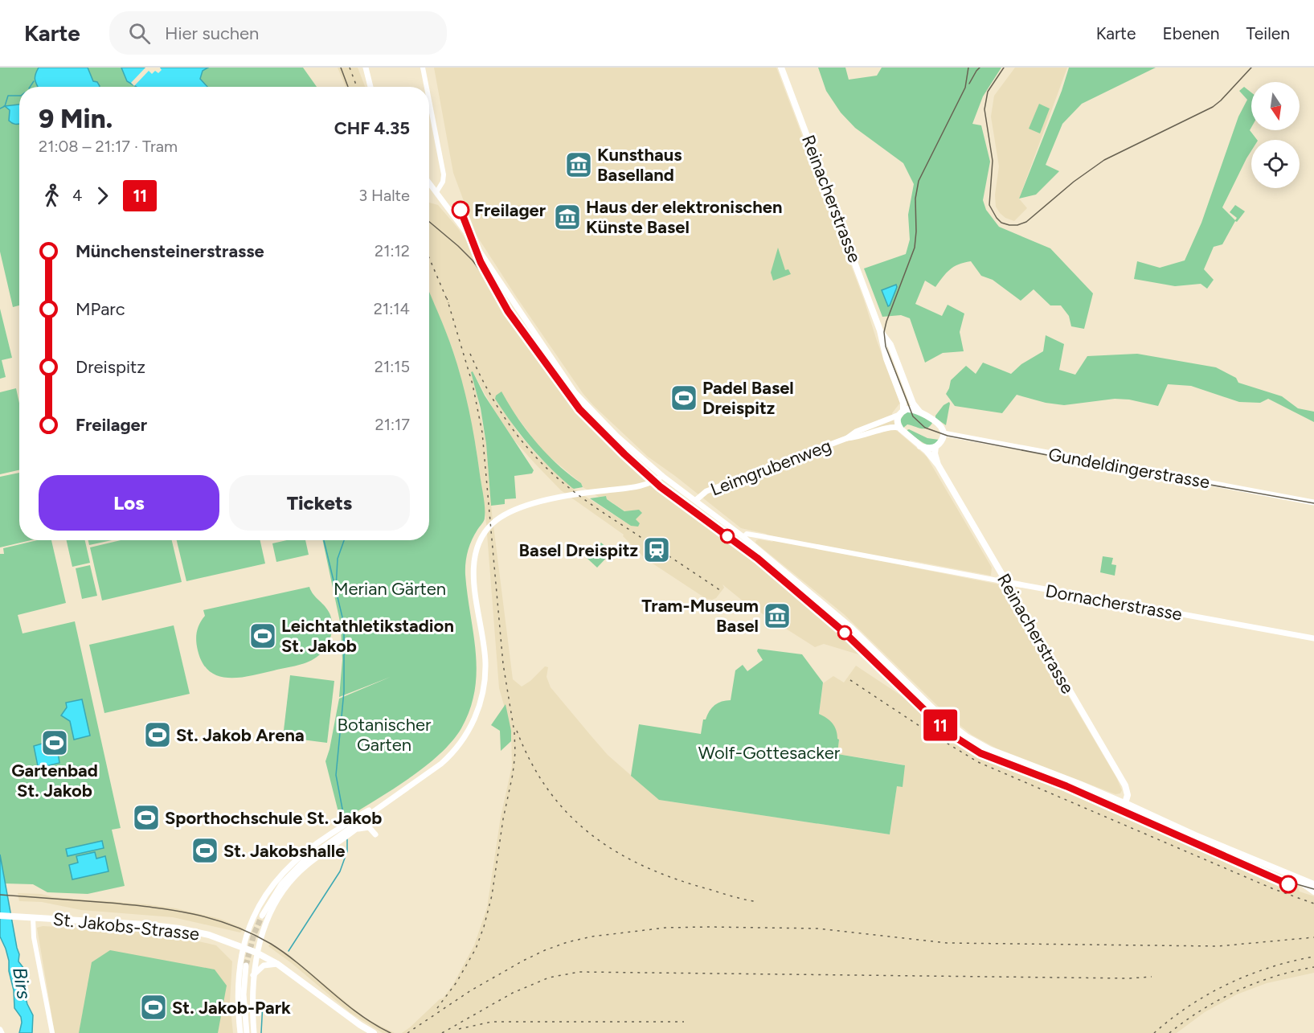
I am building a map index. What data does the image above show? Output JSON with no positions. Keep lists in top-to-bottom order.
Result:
{
  "streets": {
    "main road": [
      "Reinacherstrasse",
      "Leimgrubenweg",
      "Gundeldingerstrasse",
      "Dornacherstrasse",
      "St. Jakobs-Strasse"
    ]
  },
  "crossings": [
    ["Reinacherstrasse", "Leimgrubenweg"],
    ["Reinacherstrasse", "Dornacherstrasse"]
  ],
  "water": ["Birs"],
  "parks": ["Merian Gärten", "Botanischer Garten", "Wolf-Gottesacker"],
  "places": {
    "museum": ["Kunsthaus Baselland", "Haus der elektronischen Künste Basel", "Tram-Museum Basel"],
    "other": ["Freilager"],
    "sports": [
      "Padel Basel Dreispitz",
      "Leichtathletikstadion St. Jakob",
      "St. Jakob Arena",
      "Gartenbad St. Jakob",
      "Sporthochschule St. Jakob",
      "St. Jakobshalle",
      "St. Jakob-Park"
    ],
    "station": ["Basel Dreispitz"]
  },
  "lines": ["tram line 11"],
  "north": "bottom",
  "page": {
    "header": "Karte",
    "search": "Hier suchen",
    "nav": ["Karte", "Ebenen", "Teilen"],
    "on_map": "11",
    "heading": ["9 Min.", "21:08 – 21:17 · Tram", "CHF 4.35"],
    "legs": ["4", "11", "3 Halte"],
    "list": [
      {
        "name": "Münchensteinerstrasse",
        "value": "21:12"
      },
      {
        "name": "MParc",
        "value": "21:14"
      },
      {
        "name": "Dreispitz",
        "value": "21:15"
      },
      {
        "name": "Freilager",
        "value": "21:17"
      }
    ],
    "buttons": ["Los", "Tickets"]
  }
}
